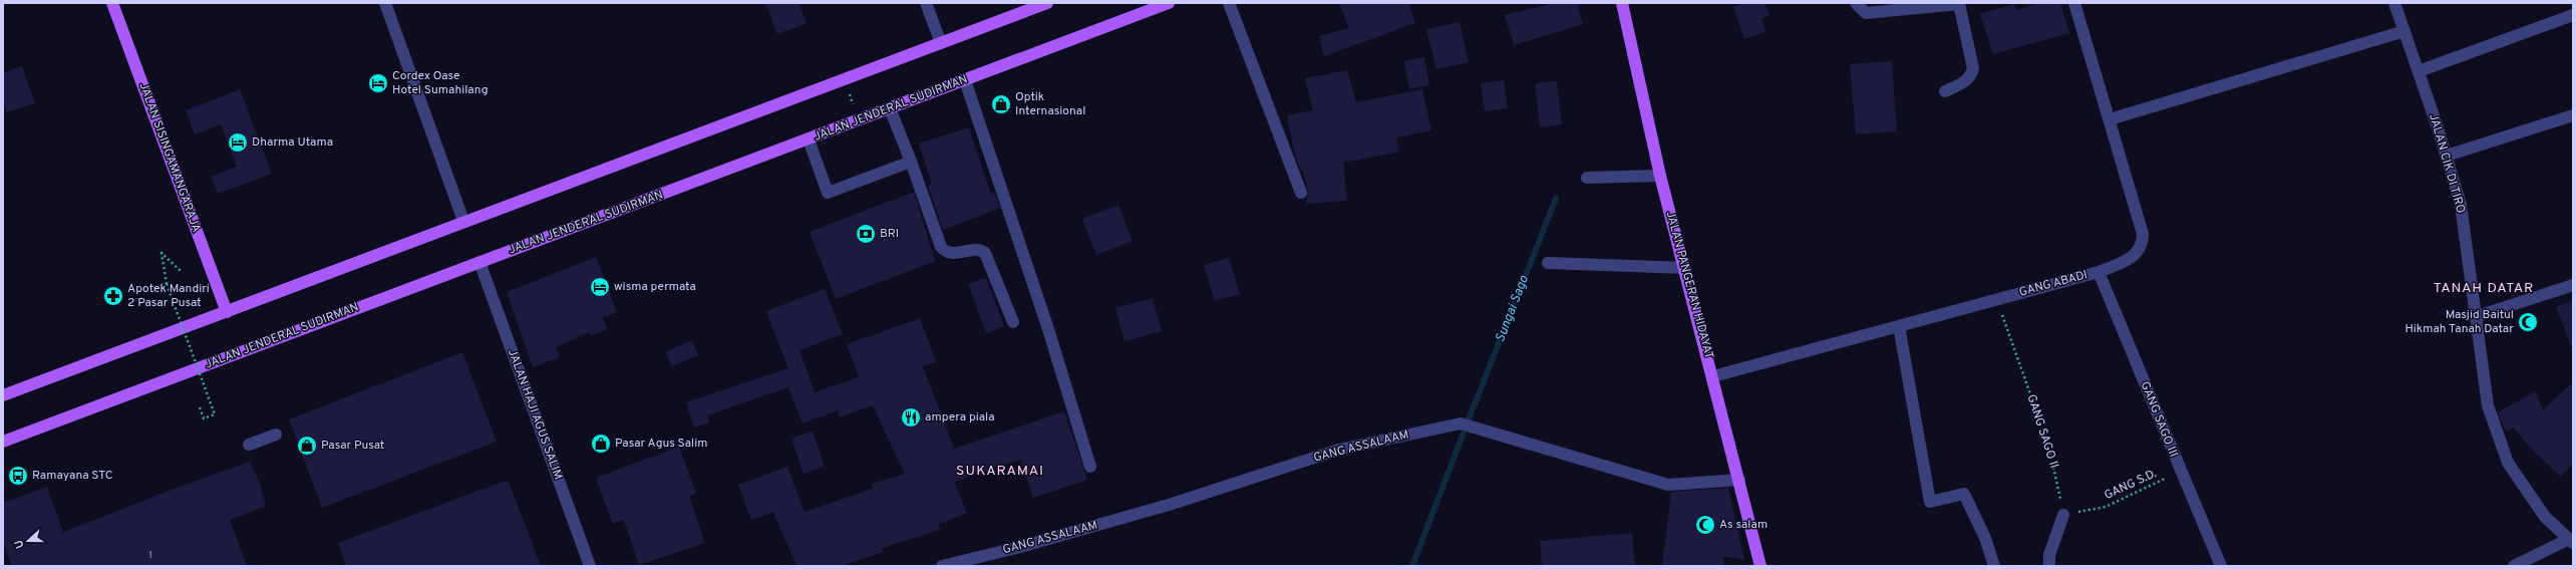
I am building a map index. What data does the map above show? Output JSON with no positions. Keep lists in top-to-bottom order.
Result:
{
  "streets": {
    "main road": ["JALAN JENDERAL SUDIRMAN", "JALAN SISINGAMANGARAJA", "JALAN PANGERAN HIDAYAT"],
    "street": [
      "JALAN CIK DI TIRO",
      "GANG ABADI",
      "JALAN HAJI AGUS SALIM",
      "GANG SAGO III",
      "GANG ASSALAAM"
    ],
    "path": ["GANG SAGO II", "GANG S.D."]
  },
  "crossings": [
    ["JALAN JENDERAL SUDIRMAN", "JALAN HAJI AGUS SALIM"],
    ["GANG ABADI", "JALAN PANGERAN HIDAYAT"],
    ["GANG ABADI", "GANG SAGO III"],
    ["GANG ABADI", "GANG SAGO II"],
    ["JALAN PANGERAN HIDAYAT", "GANG ASSALAAM"],
    ["GANG SAGO III", "GANG S.D."],
    ["GANG SAGO II", "GANG S.D."]
  ],
  "districts": ["TANAH DATAR", "SUKARAMAI"],
  "water": ["Sungai Sago"],
  "places": {
    "hotel": ["Cordex Oase Hotel Sumahilang", "Dharma Utama", "wisma permata"],
    "shop": ["Optik Internasional", "Pasar Agus Salim", "Pasar Pusat"],
    "bank": ["BRI"],
    "pharmacy": ["Apotek Mandiri 2 Pasar Pusat"],
    "mosque": ["Masjid Baitul Hikmah Tanah Datar", "As salam"],
    "restaurant": ["ampera piala"],
    "bus stop": ["Ramayana STC"]
  },
  "house_numbers": ["1"],
  "north": "left"
}
